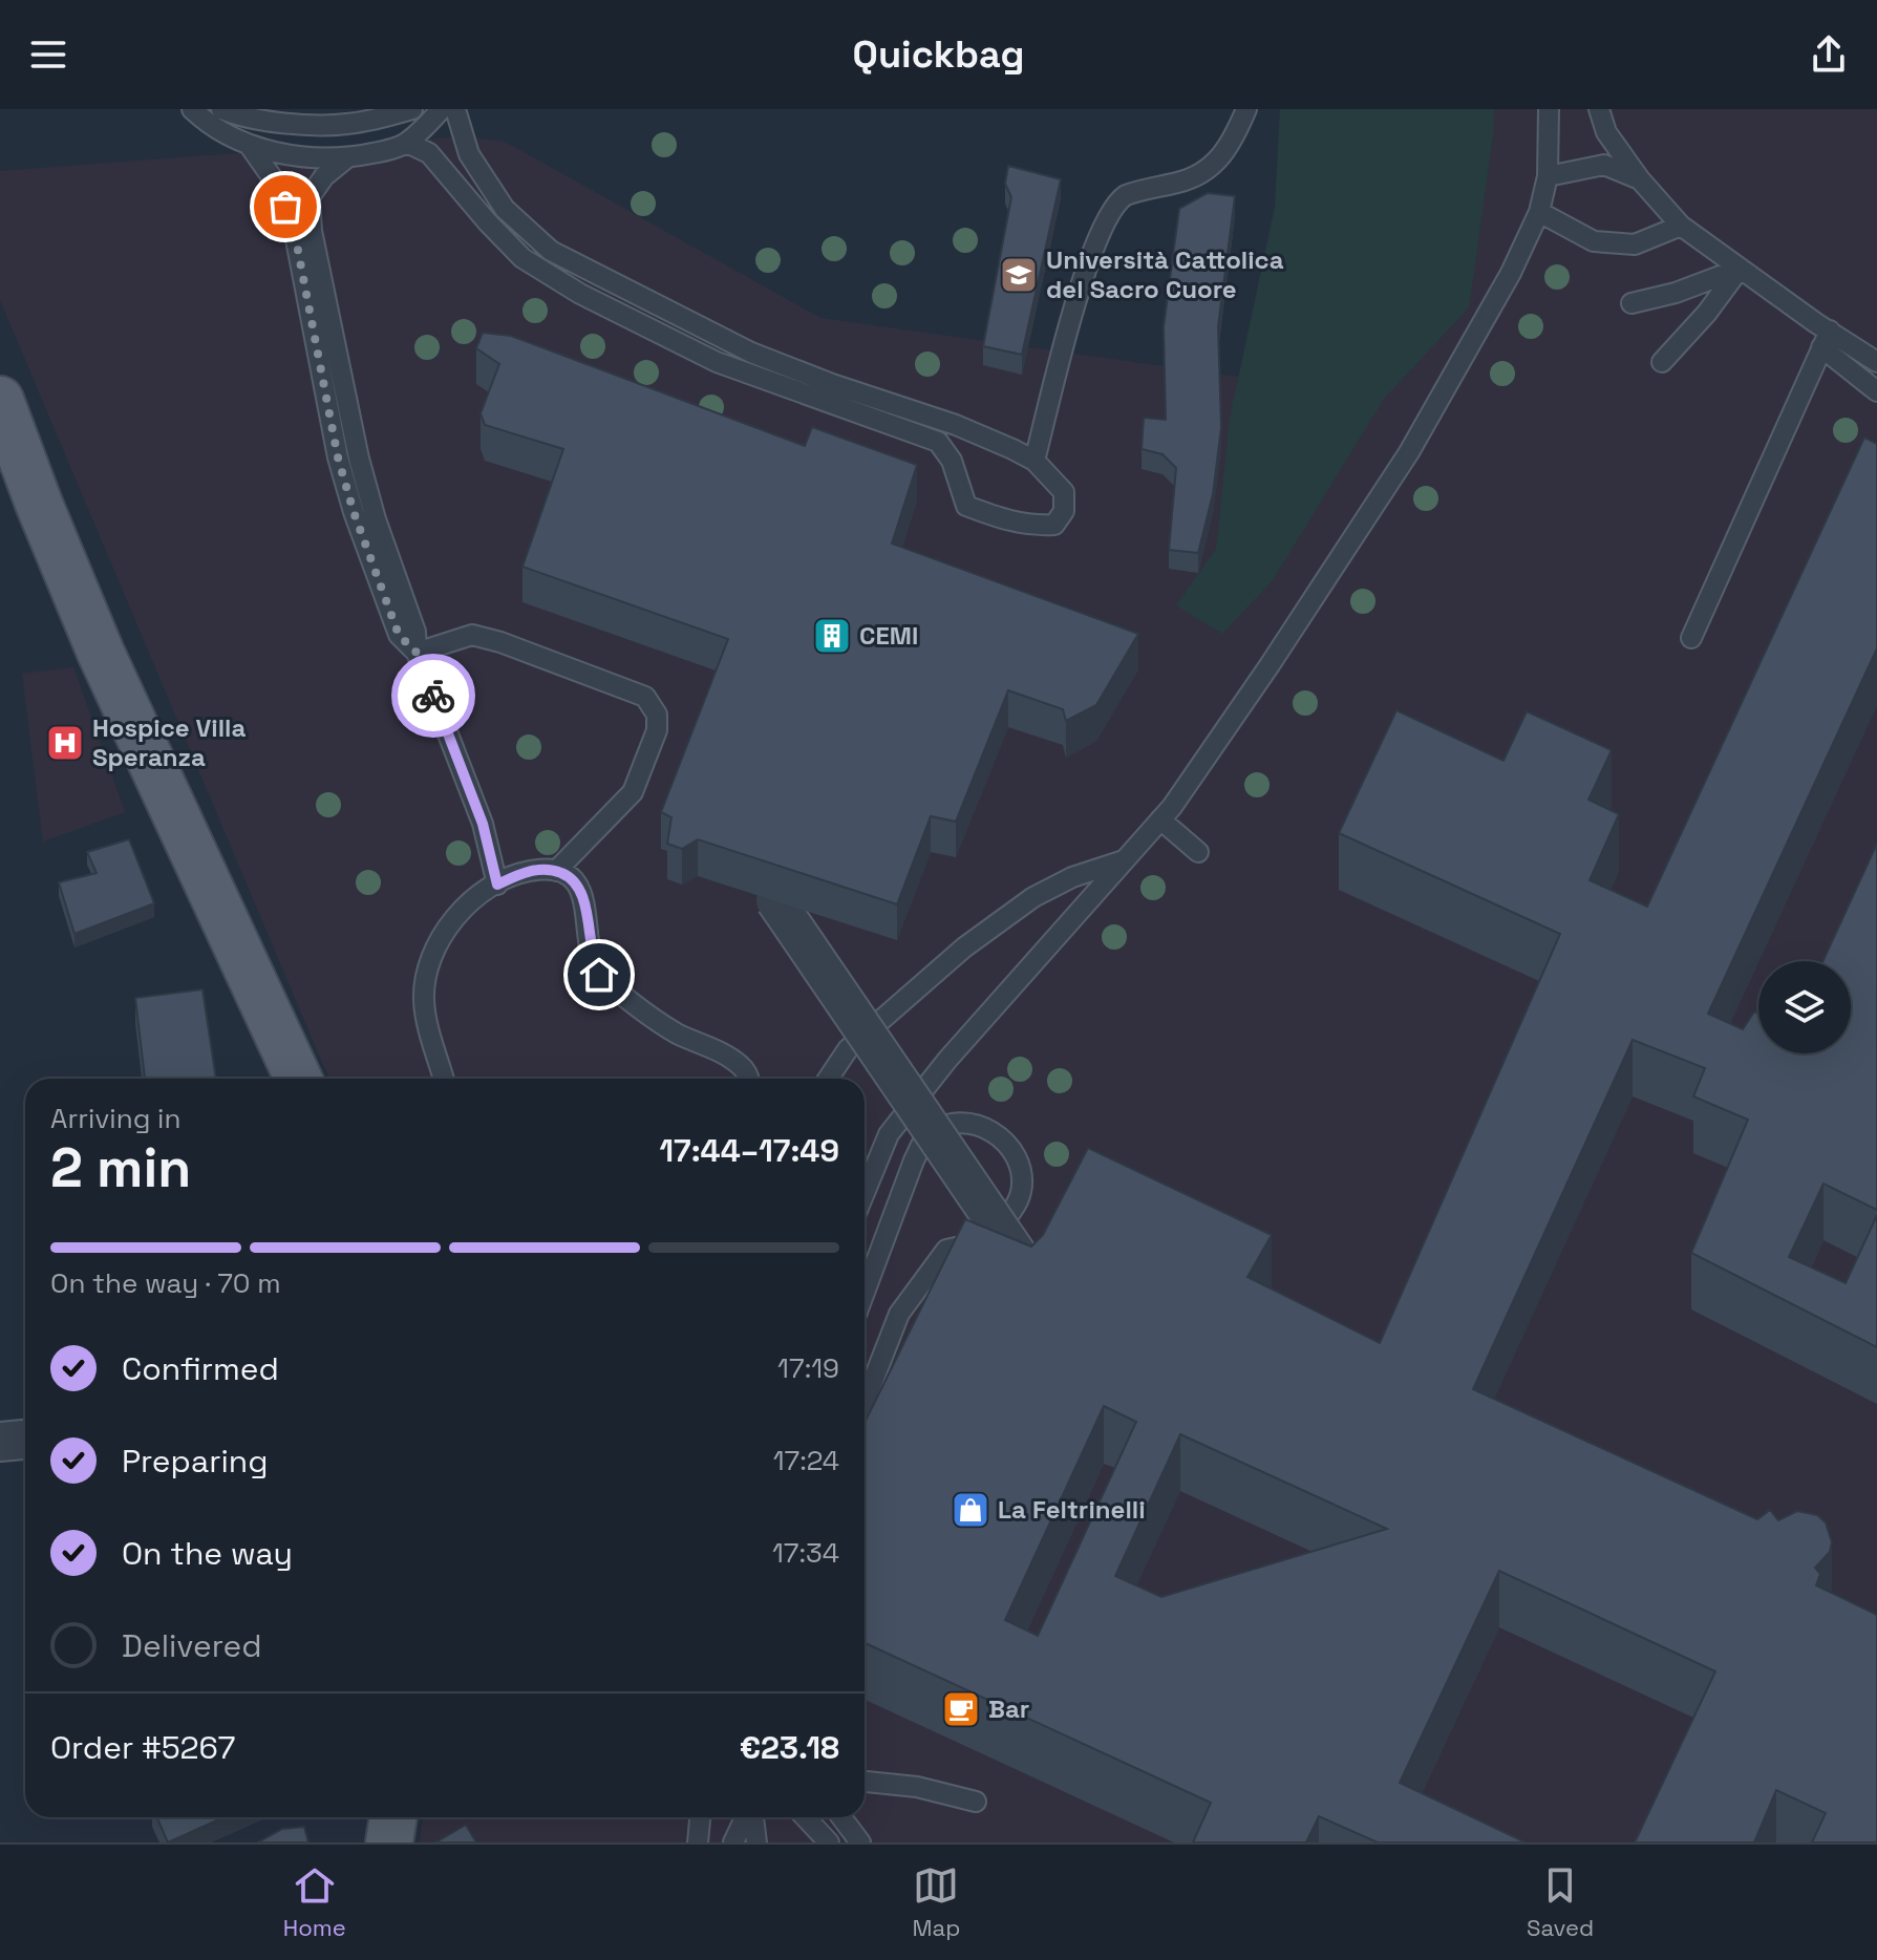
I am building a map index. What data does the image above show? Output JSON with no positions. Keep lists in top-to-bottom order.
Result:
{
  "places": {
    "school or university": ["Università Cattolica del Sacro Cuore"],
    "building": ["CEMI"],
    "hospital": ["Hospice Villa Speranza"],
    "shop": ["La Feltrinelli"],
    "cafe": ["Bar"]
  },
  "page": {
    "header": "Quickbag",
    "heading": ["2 min", "Arriving in", "17:44–17:49"],
    "panel": ["Order #5267", "€23.18"],
    "bar": "On the way · 70 m",
    "list": [
      ["Confirmed", "17:19"],
      ["Preparing", "17:24"],
      ["On the way", "17:34"],
      "Delivered"
    ],
    "tabs": ["Home", "Map", "Saved"]
  }
}
